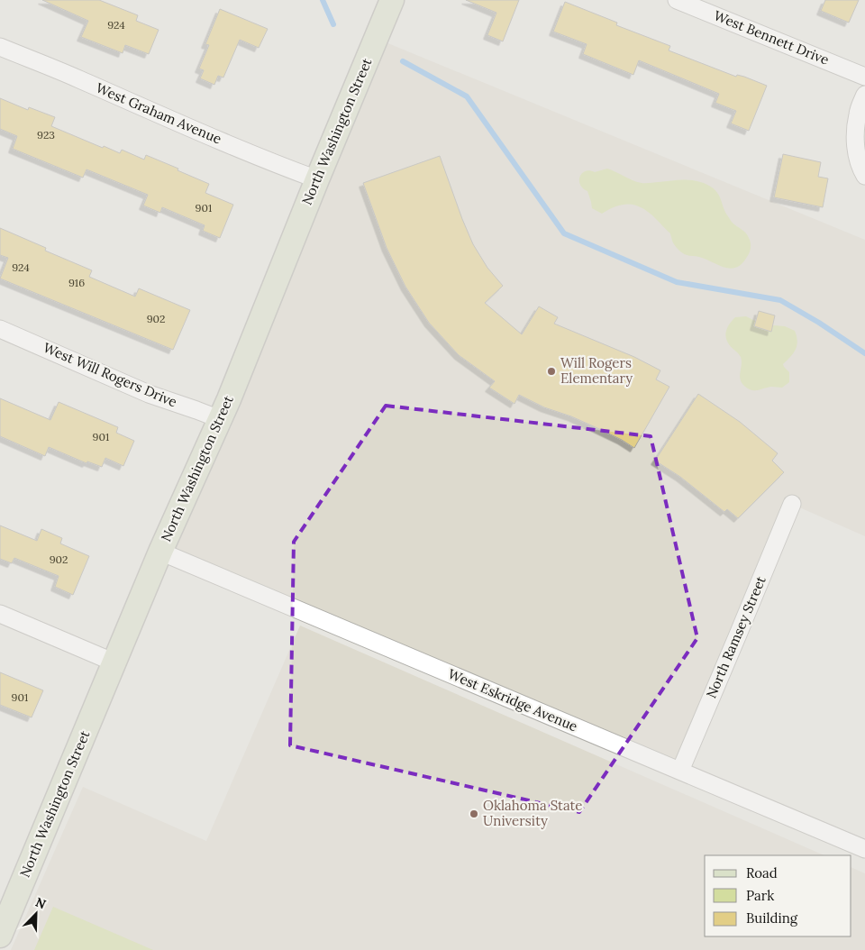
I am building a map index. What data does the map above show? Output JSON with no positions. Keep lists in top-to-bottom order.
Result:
{
  "streets": {
    "main road": ["North Washington Street"],
    "street": [
      "West Bennett Drive",
      "West Graham Avenue",
      "West Will Rogers Drive",
      "North Ramsey Street",
      "West Eskridge Avenue"
    ]
  },
  "crossings": [
    ["West Graham Avenue", "North Washington Street"],
    ["North Washington Street", "West Will Rogers Drive"],
    ["North Washington Street", "West Eskridge Avenue"],
    ["North Ramsey Street", "West Eskridge Avenue"]
  ],
  "places": ["Will Rogers Elementary", "Oklahoma State University"],
  "house_numbers": [
    "924",
    "923",
    "901",
    "924",
    "916",
    "902",
    "901",
    "902",
    "901"
  ],
  "legend": ["Road", "Park", "Building"],
  "north": "top right"
}
